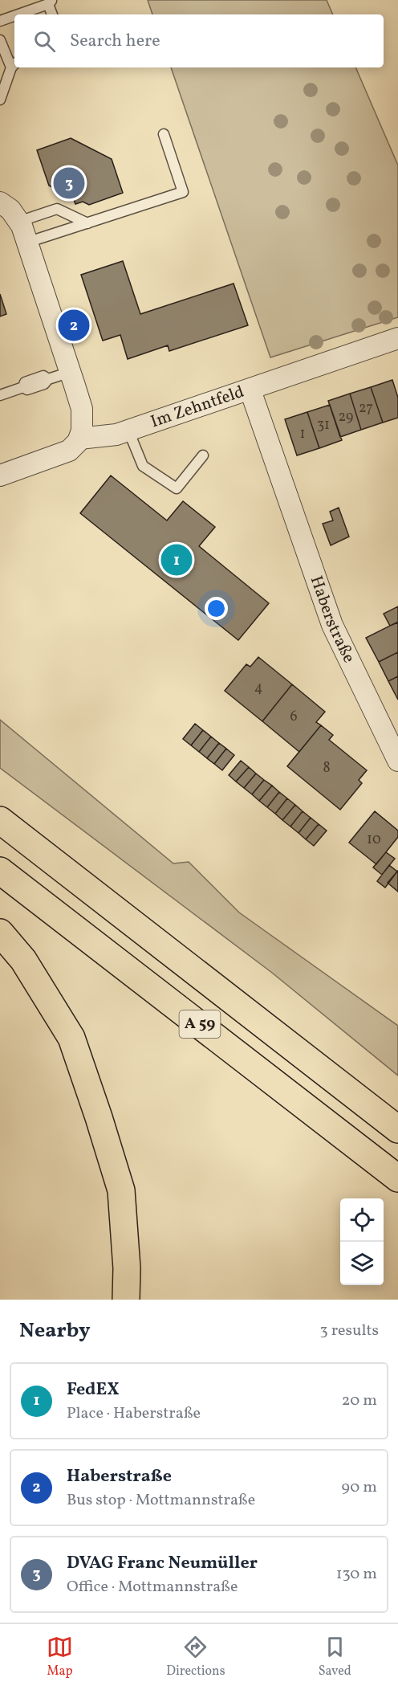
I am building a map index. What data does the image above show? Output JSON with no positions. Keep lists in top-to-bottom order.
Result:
{
  "streets": {
    "highway": ["A 59"],
    "street": ["Im Zehntfeld", "Haberstraße"]
  },
  "crossings": [
    ["Im Zehntfeld", "Haberstraße"]
  ],
  "house_numbers": [
    "27",
    "29",
    "31",
    "1",
    "4",
    "6",
    "8",
    "10"
  ],
  "page": {
    "search": "Search here",
    "pins": ["3", "2", "1"],
    "heading": ["Nearby", "3 results"],
    "list": [
      {
        "mark": "1",
        "name": "FedEX",
        "note": "Place · Haberstraße",
        "value": "20 m"
      },
      {
        "mark": "2",
        "name": "Haberstraße",
        "note": "Bus stop · Mottmannstraße",
        "value": "90 m"
      },
      {
        "mark": "3",
        "name": "DVAG Franc Neumüller",
        "note": "Office · Mottmannstraße",
        "value": "130 m"
      }
    ],
    "nav": ["Map", "Directions", "Saved"]
  }
}
